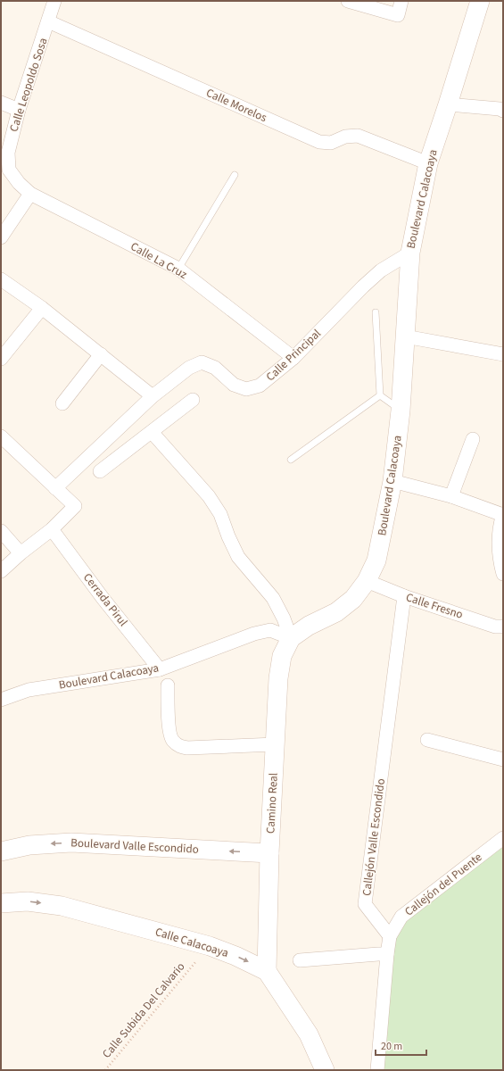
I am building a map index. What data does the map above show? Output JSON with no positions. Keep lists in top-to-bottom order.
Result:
{
  "streets": {
    "street": [
      "Calle Leopoldo Sosa",
      "Calle Morelos",
      "Boulevard Calacoaya",
      "Calle La Cruz",
      "Calle Principal",
      "Cerrada Pirul",
      "Calle Fresno",
      "Camino Real",
      "Callejón Valle Escondido",
      "Boulevard Valle Escondido",
      "Callejón del Puente",
      "Calle Calacoaya"
    ],
    "path": ["Calle Subida Del Calvario"]
  },
  "crossings": [
    ["Calle Leopoldo Sosa", "Calle Morelos"],
    ["Calle Leopoldo Sosa", "Calle La Cruz"],
    ["Calle Morelos", "Boulevard Calacoaya"],
    ["Boulevard Calacoaya", "Calle Principal"],
    ["Boulevard Calacoaya", "Cerrada Pirul"],
    ["Boulevard Calacoaya", "Calle Fresno"],
    ["Boulevard Calacoaya", "Camino Real"],
    ["Calle La Cruz", "Calle Principal"],
    ["Calle Fresno", "Callejón Valle Escondido"],
    ["Camino Real", "Boulevard Valle Escondido"],
    ["Camino Real", "Calle Calacoaya"],
    ["Callejón Valle Escondido", "Callejón del Puente"],
    ["Calle Calacoaya", "Calle Subida Del Calvario"]
  ],
  "one_way": ["Boulevard Valle Escondido", "Calle Calacoaya"],
  "scale_bar": "20 m"
}
